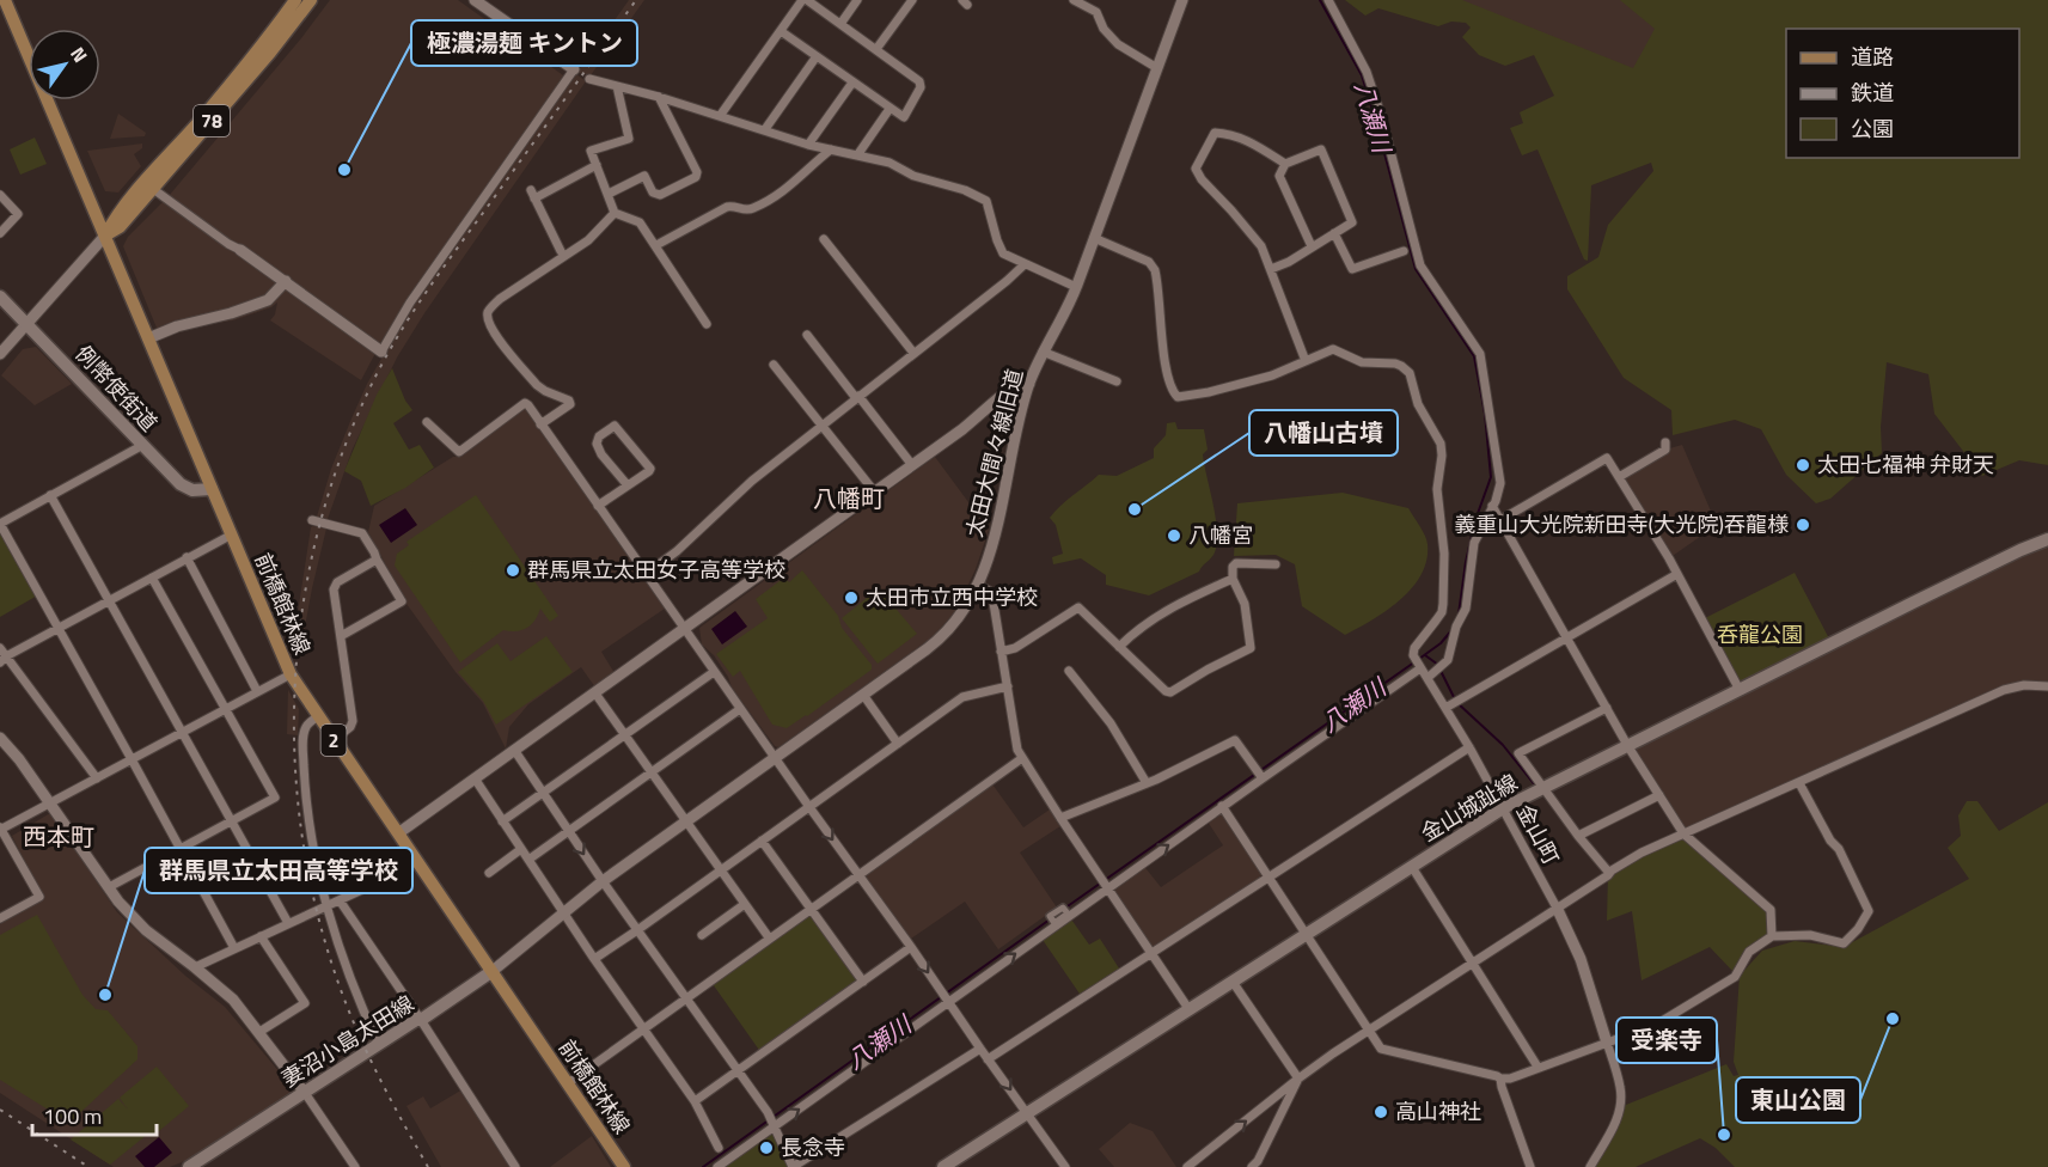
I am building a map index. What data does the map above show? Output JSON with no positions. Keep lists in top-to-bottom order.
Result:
{
  "streets": {
    "main road": [
      "78",
      "例幣使街道",
      "前橋館林線",
      "2",
      "金山城趾線",
      "妻沼小島太田線"
    ],
    "street": ["太田大間々線旧道", "金山町"]
  },
  "crossings": [
    ["78", "前橋館林線"],
    ["例幣使街道", "前橋館林線"],
    ["太田大間々線旧道", "前橋館林線"],
    ["太田大間々線旧道", "妻沼小島太田線"],
    ["前橋館林線", "妻沼小島太田線"],
    ["金山城趾線", "金山町"]
  ],
  "districts": ["八幡町", "西本町"],
  "water": ["八瀬川"],
  "parks": ["呑龍公園"],
  "places": [
    "極濃湯麺 キントン",
    "太田七福神 弁財天",
    "八幡山古墳",
    "義重山大光院新田寺(大光院)吞龍様",
    "八幡宮",
    "群馬県立太田女子高等学校",
    "太田市立西中学校",
    "群馬県立太田高等学校",
    "東山公園",
    "高山神社",
    "受楽寺",
    "長念寺"
  ],
  "legend": ["道路", "鉄道", "公園"],
  "scale_bar": "100 m",
  "north": "top right"
}
